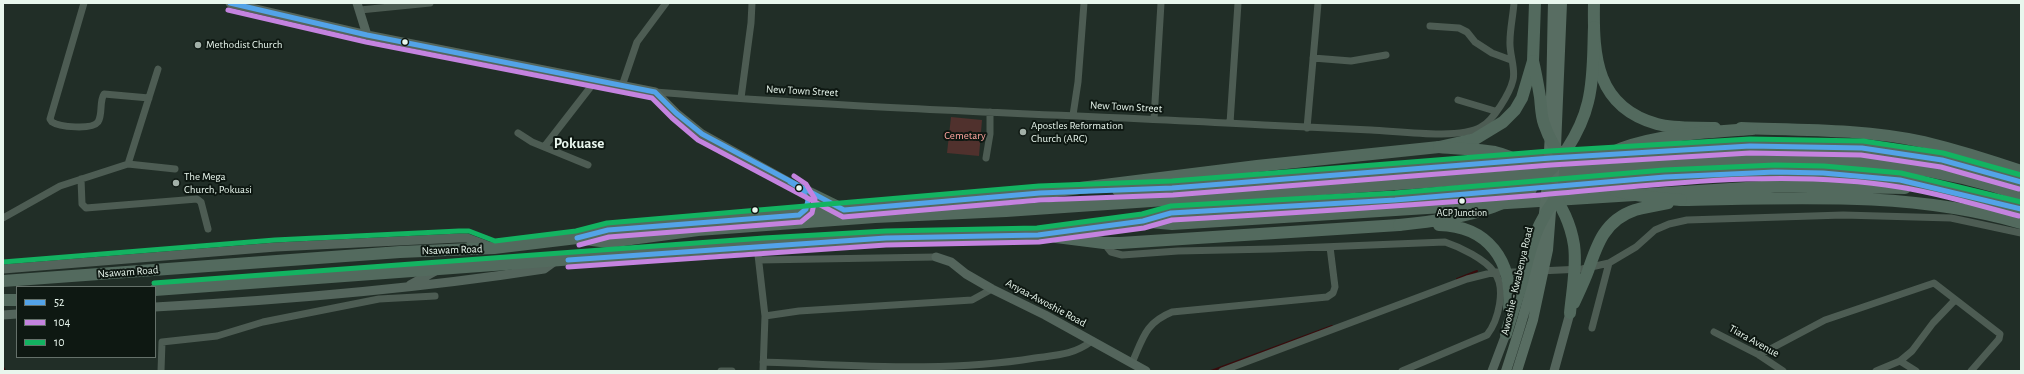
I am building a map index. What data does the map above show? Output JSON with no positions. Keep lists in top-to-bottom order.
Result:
{
  "streets": {
    "highway": ["Nsawam Road"],
    "main road": ["Awoshie - Kwabenya Road"],
    "street": ["New Town Street", "Anyaa-Awoshie Road", "Tiara Avenue"]
  },
  "districts": ["Pokuase"],
  "parks": ["Cemetary"],
  "places": [
    "Methodist Church",
    "Apostles Reformation Church (ARC)",
    "The Mega Church, Pokuasi",
    "ACP Junction"
  ],
  "lines": ["transit line 52", "transit line 104", "transit line 10"],
  "legend": ["52", "104", "10"]
}
